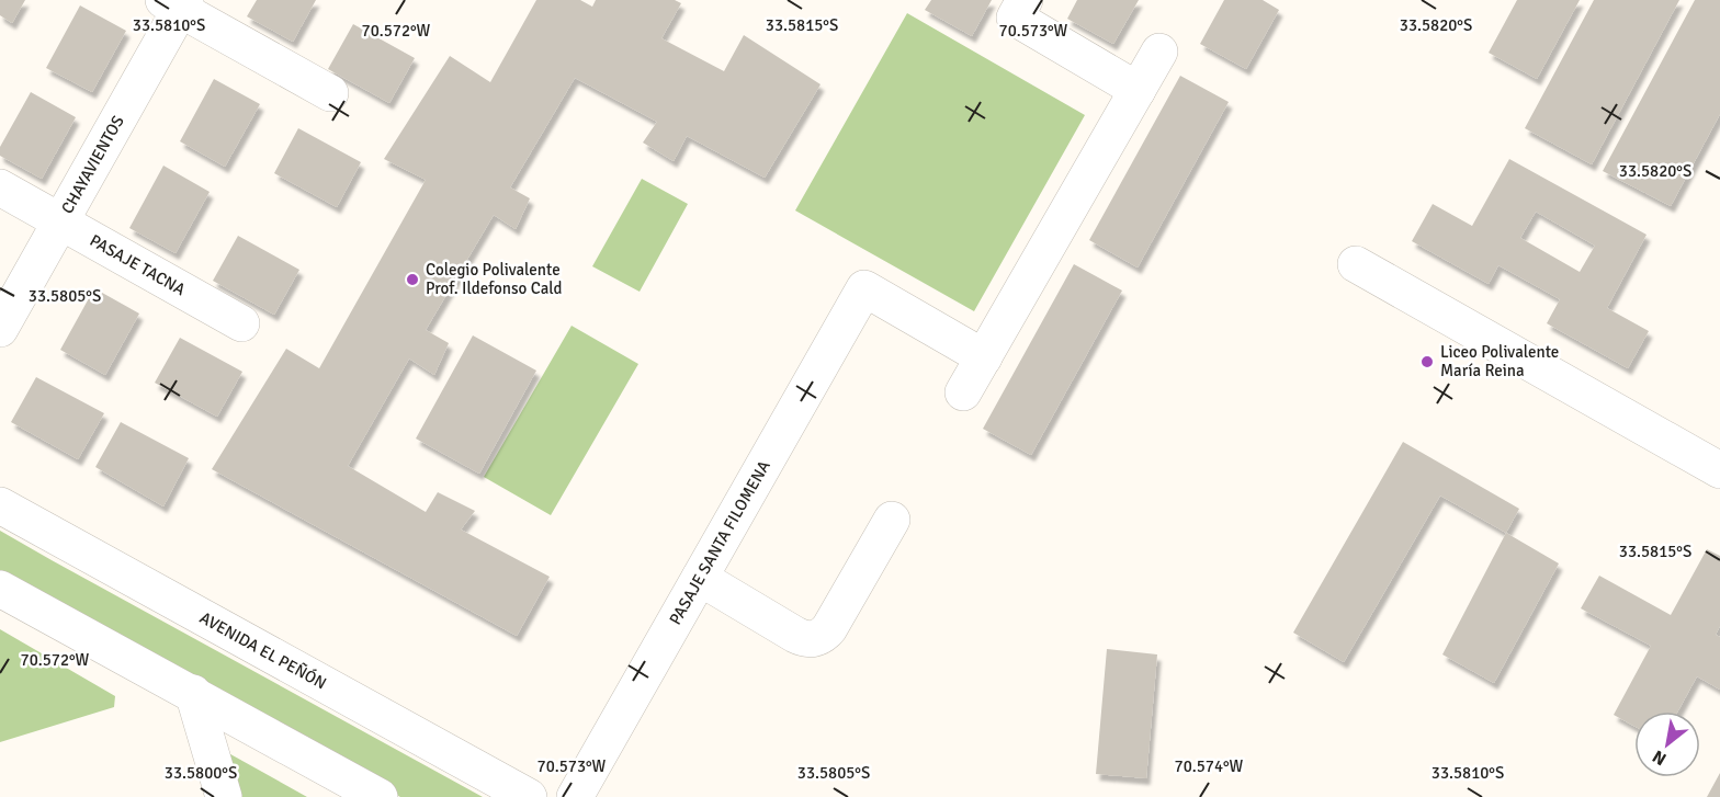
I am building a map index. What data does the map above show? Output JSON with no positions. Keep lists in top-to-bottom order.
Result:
{
  "streets": {
    "street": [
      "CHAYAVIENTOS",
      "PASAJE TACNA",
      "PASAJE SANTA FILOMENA",
      "AVENIDA EL PEÑÓN"
    ]
  },
  "crossings": [
    ["CHAYAVIENTOS", "PASAJE TACNA"]
  ],
  "places": ["Colegio Polivalente Prof. Ildefonso Cald", "Liceo Polivalente María Reina"],
  "north": "bottom left",
  "coordinates": [
    "33.5810°S",
    "33.5815°S",
    "33.5820°S",
    "70.573°W",
    "70.572°W",
    "33.5805°S",
    "70.574°W",
    "33.5800°S"
  ]
}
